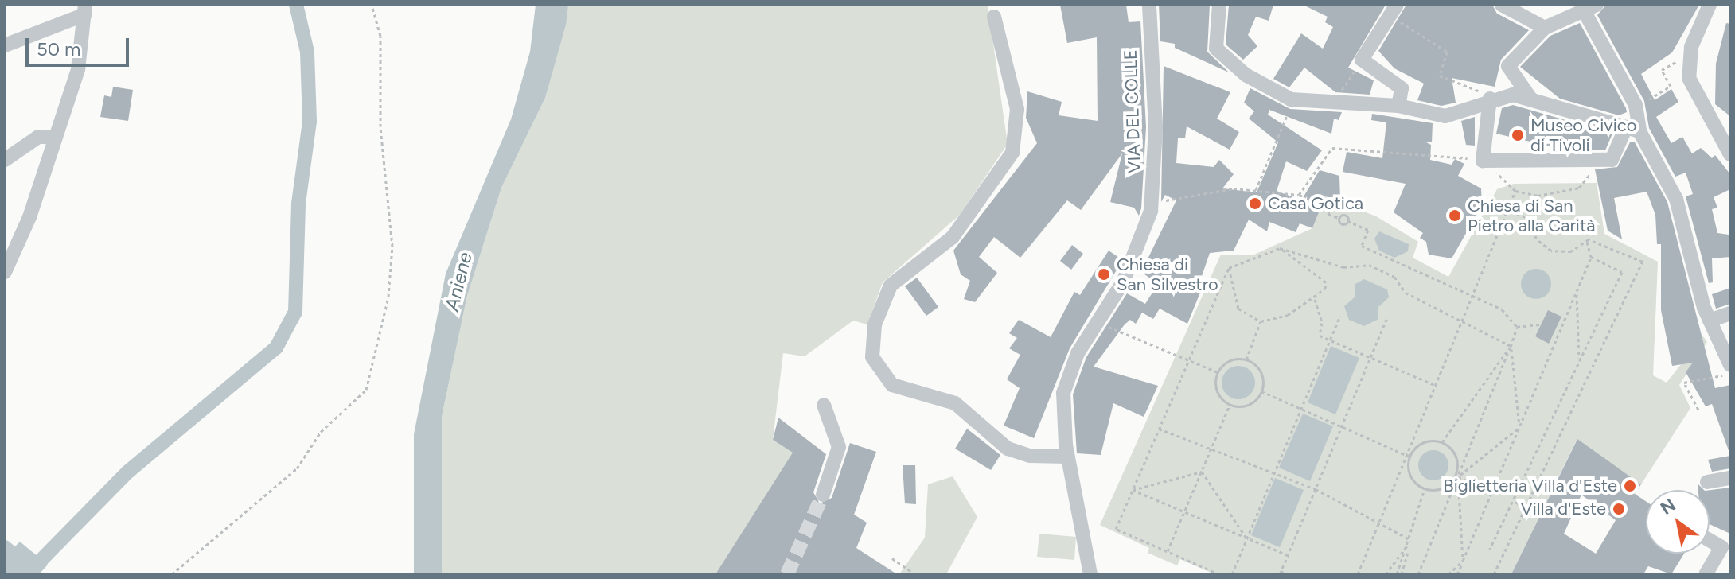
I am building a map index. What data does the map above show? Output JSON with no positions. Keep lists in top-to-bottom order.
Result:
{
  "streets": {
    "street": ["VIA DEL COLLE"]
  },
  "water": ["Aniene"],
  "places": [
    "Museo Civico di Tivoli",
    "Casa Gotica",
    "Chiesa di San Pietro alla Carità",
    "Chiesa di San Silvestro",
    "Biglietteria Villa d'Este",
    "Villa d'Este"
  ],
  "scale_bar": "50 m",
  "north": "top left"
}
